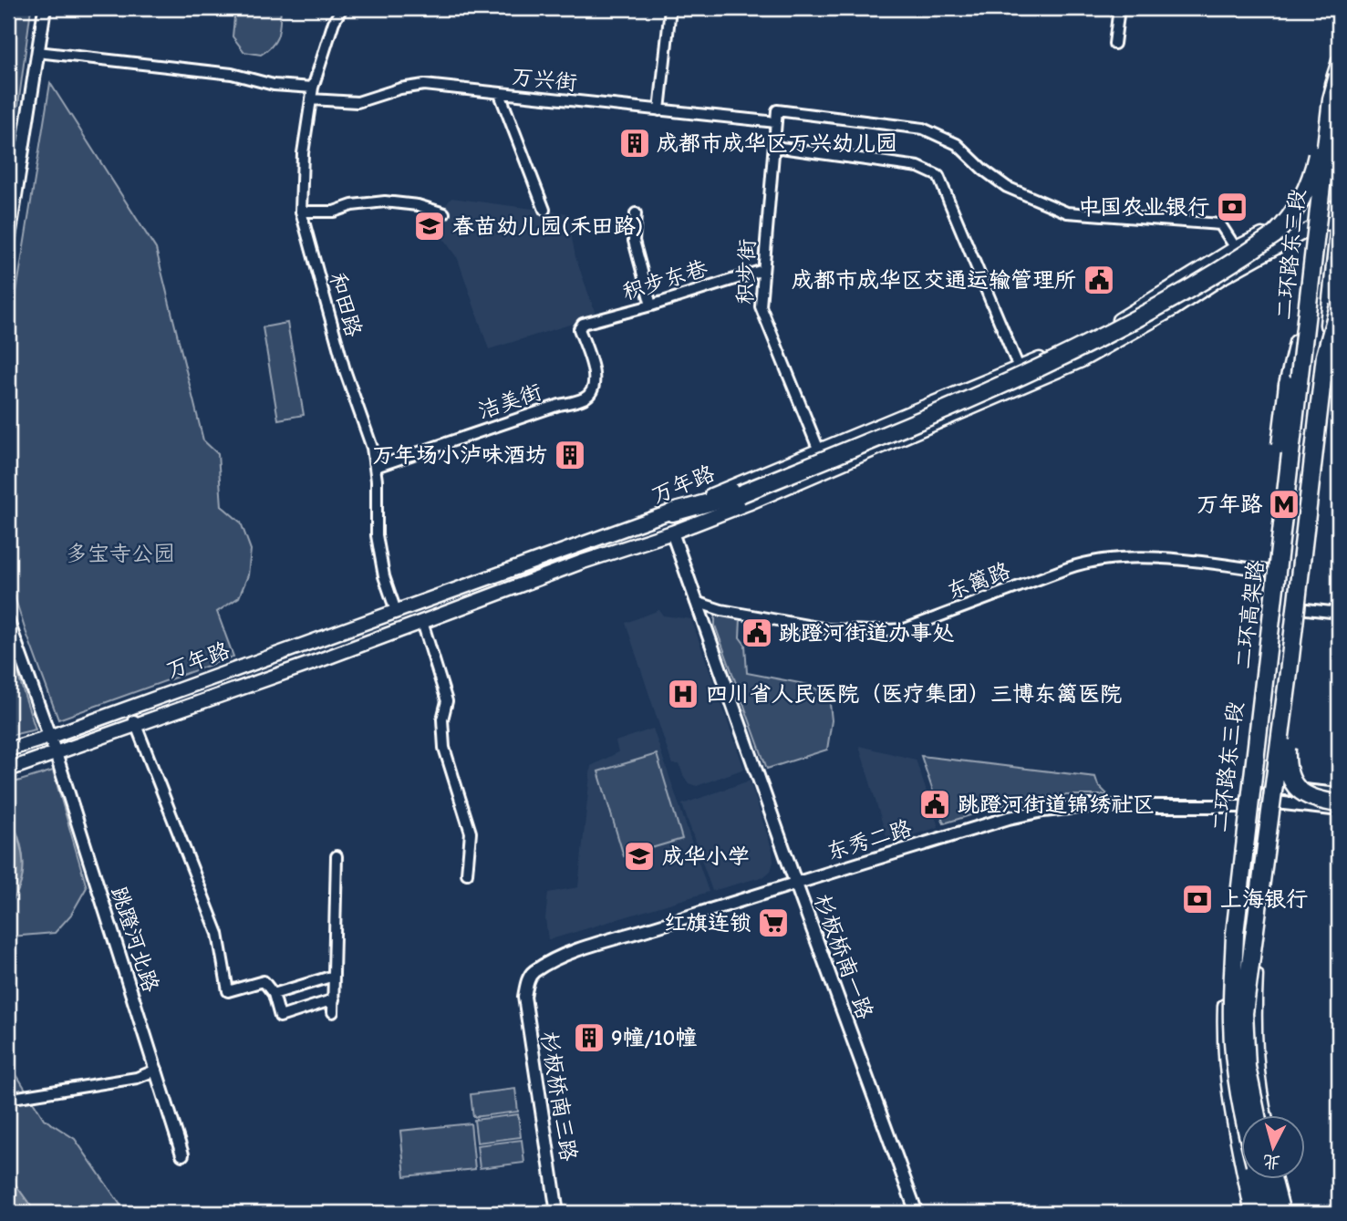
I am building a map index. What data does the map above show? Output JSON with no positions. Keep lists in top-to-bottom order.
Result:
{
  "streets": {
    "highway": ["二环高架路"],
    "main road": ["二环路东三段", "万年路"],
    "street": [
      "万兴街",
      "积步街",
      "积步东巷",
      "和田路",
      "洁美街",
      "东篱路",
      "东秀二路",
      "跳蹬河北路",
      "杉板桥南一路",
      "杉板桥南三路"
    ]
  },
  "crossings": [
    ["万兴街", "积步街"],
    ["万兴街", "和田路"],
    ["二环路东三段", "万年路"],
    ["二环路东三段", "东篱路"],
    ["二环路东三段", "二环高架路"],
    ["二环路东三段", "东秀二路"],
    ["积步街", "积步东巷"],
    ["积步街", "万年路"],
    ["积步东巷", "洁美街"],
    ["和田路", "洁美街"],
    ["和田路", "万年路"],
    ["万年路", "跳蹬河北路"],
    ["万年路", "杉板桥南一路"],
    ["东篱路", "杉板桥南一路"],
    ["二环高架路", "东秀二路"],
    ["东秀二路", "杉板桥南一路"],
    ["东秀二路", "杉板桥南三路"]
  ],
  "parks": ["多宝寺公园"],
  "places": {
    "building": ["成都市成华区万兴幼儿园", "万年场小泸味酒坊", "9幢/10幢"],
    "bank": ["中国农业银行", "上海银行"],
    "school or university": ["春苗幼儿园(禾田路)", "成华小学"],
    "public building": ["成都市成华区交通运输管理所", "跳蹬河街道办事处", "跳蹬河街道锦绣社区"],
    "metro station": ["万年路"],
    "hospital": ["四川省人民医院（医疗集团）三博东篱医院"],
    "supermarket": ["红旗连锁"]
  },
  "north": "bottom"
}
